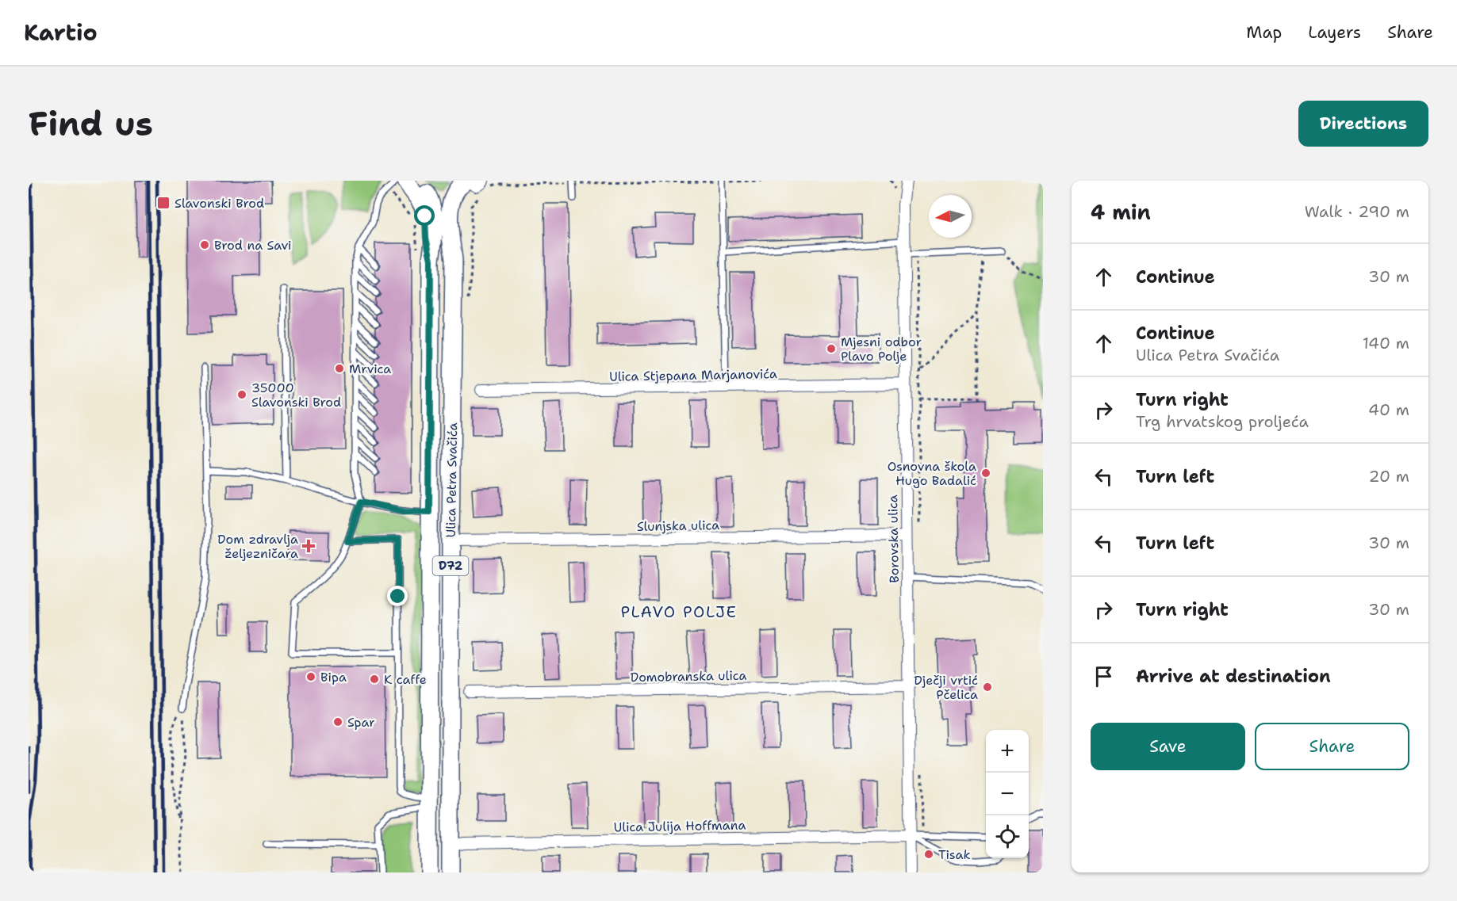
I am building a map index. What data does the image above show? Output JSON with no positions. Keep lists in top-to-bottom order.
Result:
{
  "streets": {
    "main road": ["Ulica Petra Svačića", "D72"],
    "street": [
      "Ulica Stjepana Marjanovića",
      "Slunjska ulica",
      "Borovska ulica",
      "Domobranska ulica",
      "Ulica Julija Hoffmana"
    ]
  },
  "crossings": [
    ["Ulica Stjepana Marjanovića", "Borovska ulica"],
    ["Ulica Petra Svačića", "Slunjska ulica"],
    ["Ulica Petra Svačića", "D72"],
    ["Ulica Petra Svačića", "Ulica Julija Hoffmana"],
    ["Slunjska ulica", "Borovska ulica"],
    ["Borovska ulica", "Domobranska ulica"],
    ["Borovska ulica", "Ulica Julija Hoffmana"]
  ],
  "districts": ["PLAVO POLJE"],
  "places": {
    "transit": ["Slavonski Brod"],
    "other": [
      "Brod na Savi",
      "Mjesni odbor Plavo Polje",
      "Mrvica",
      "35000 Slavonski Brod",
      "Osnovna škola Hugo Badalić",
      "Bipa",
      "K caffe",
      "Dječji vrtić Pčelica",
      "Spar",
      "Tisak"
    ],
    "health": ["Dom zdravlja željezničara"]
  },
  "north": "left",
  "page": {
    "header": "Kartio",
    "nav": ["Map", "Layers", "Share"],
    "buttons": [
      "Directions",
      ["Save", "Share"]
    ],
    "title": "Find us",
    "heading": ["4 min", "Walk · 290 m"],
    "list": [
      ["Continue", "30 m"],
      ["Continue", "Ulica Petra Svačića", "140 m"],
      ["Turn right", "Trg hrvatskog proljeća", "40 m"],
      ["Turn left", "20 m"],
      ["Turn left", "30 m"],
      ["Turn right", "30 m"],
      "Arrive at destination"
    ],
    "map_buttons": ["+", "−"]
  }
}
